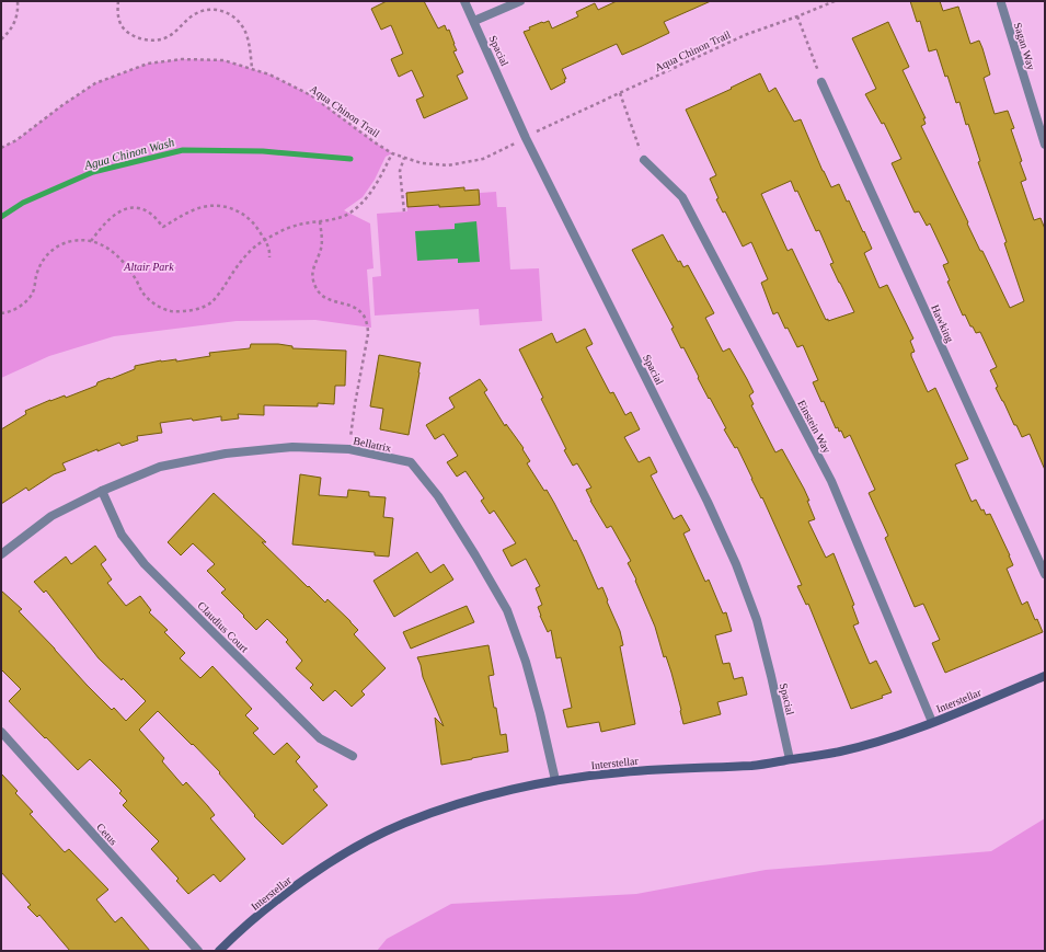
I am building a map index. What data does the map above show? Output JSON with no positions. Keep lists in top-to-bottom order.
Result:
{
  "streets": {
    "street": [
      "Sagan Way",
      "Spacial",
      "Hawking",
      "Einstein Way",
      "Bellatrix",
      "Claudius Court",
      "Interstellar",
      "Cetus"
    ],
    "path": ["Aqua Chinon Trail"]
  },
  "crossings": [
    ["Spacial", "Interstellar"],
    ["Einstein Way", "Interstellar"],
    ["Bellatrix", "Claudius Court"],
    ["Bellatrix", "Interstellar"]
  ],
  "water": ["Agua Chinon Wash"],
  "parks": ["Altair Park"]
}
